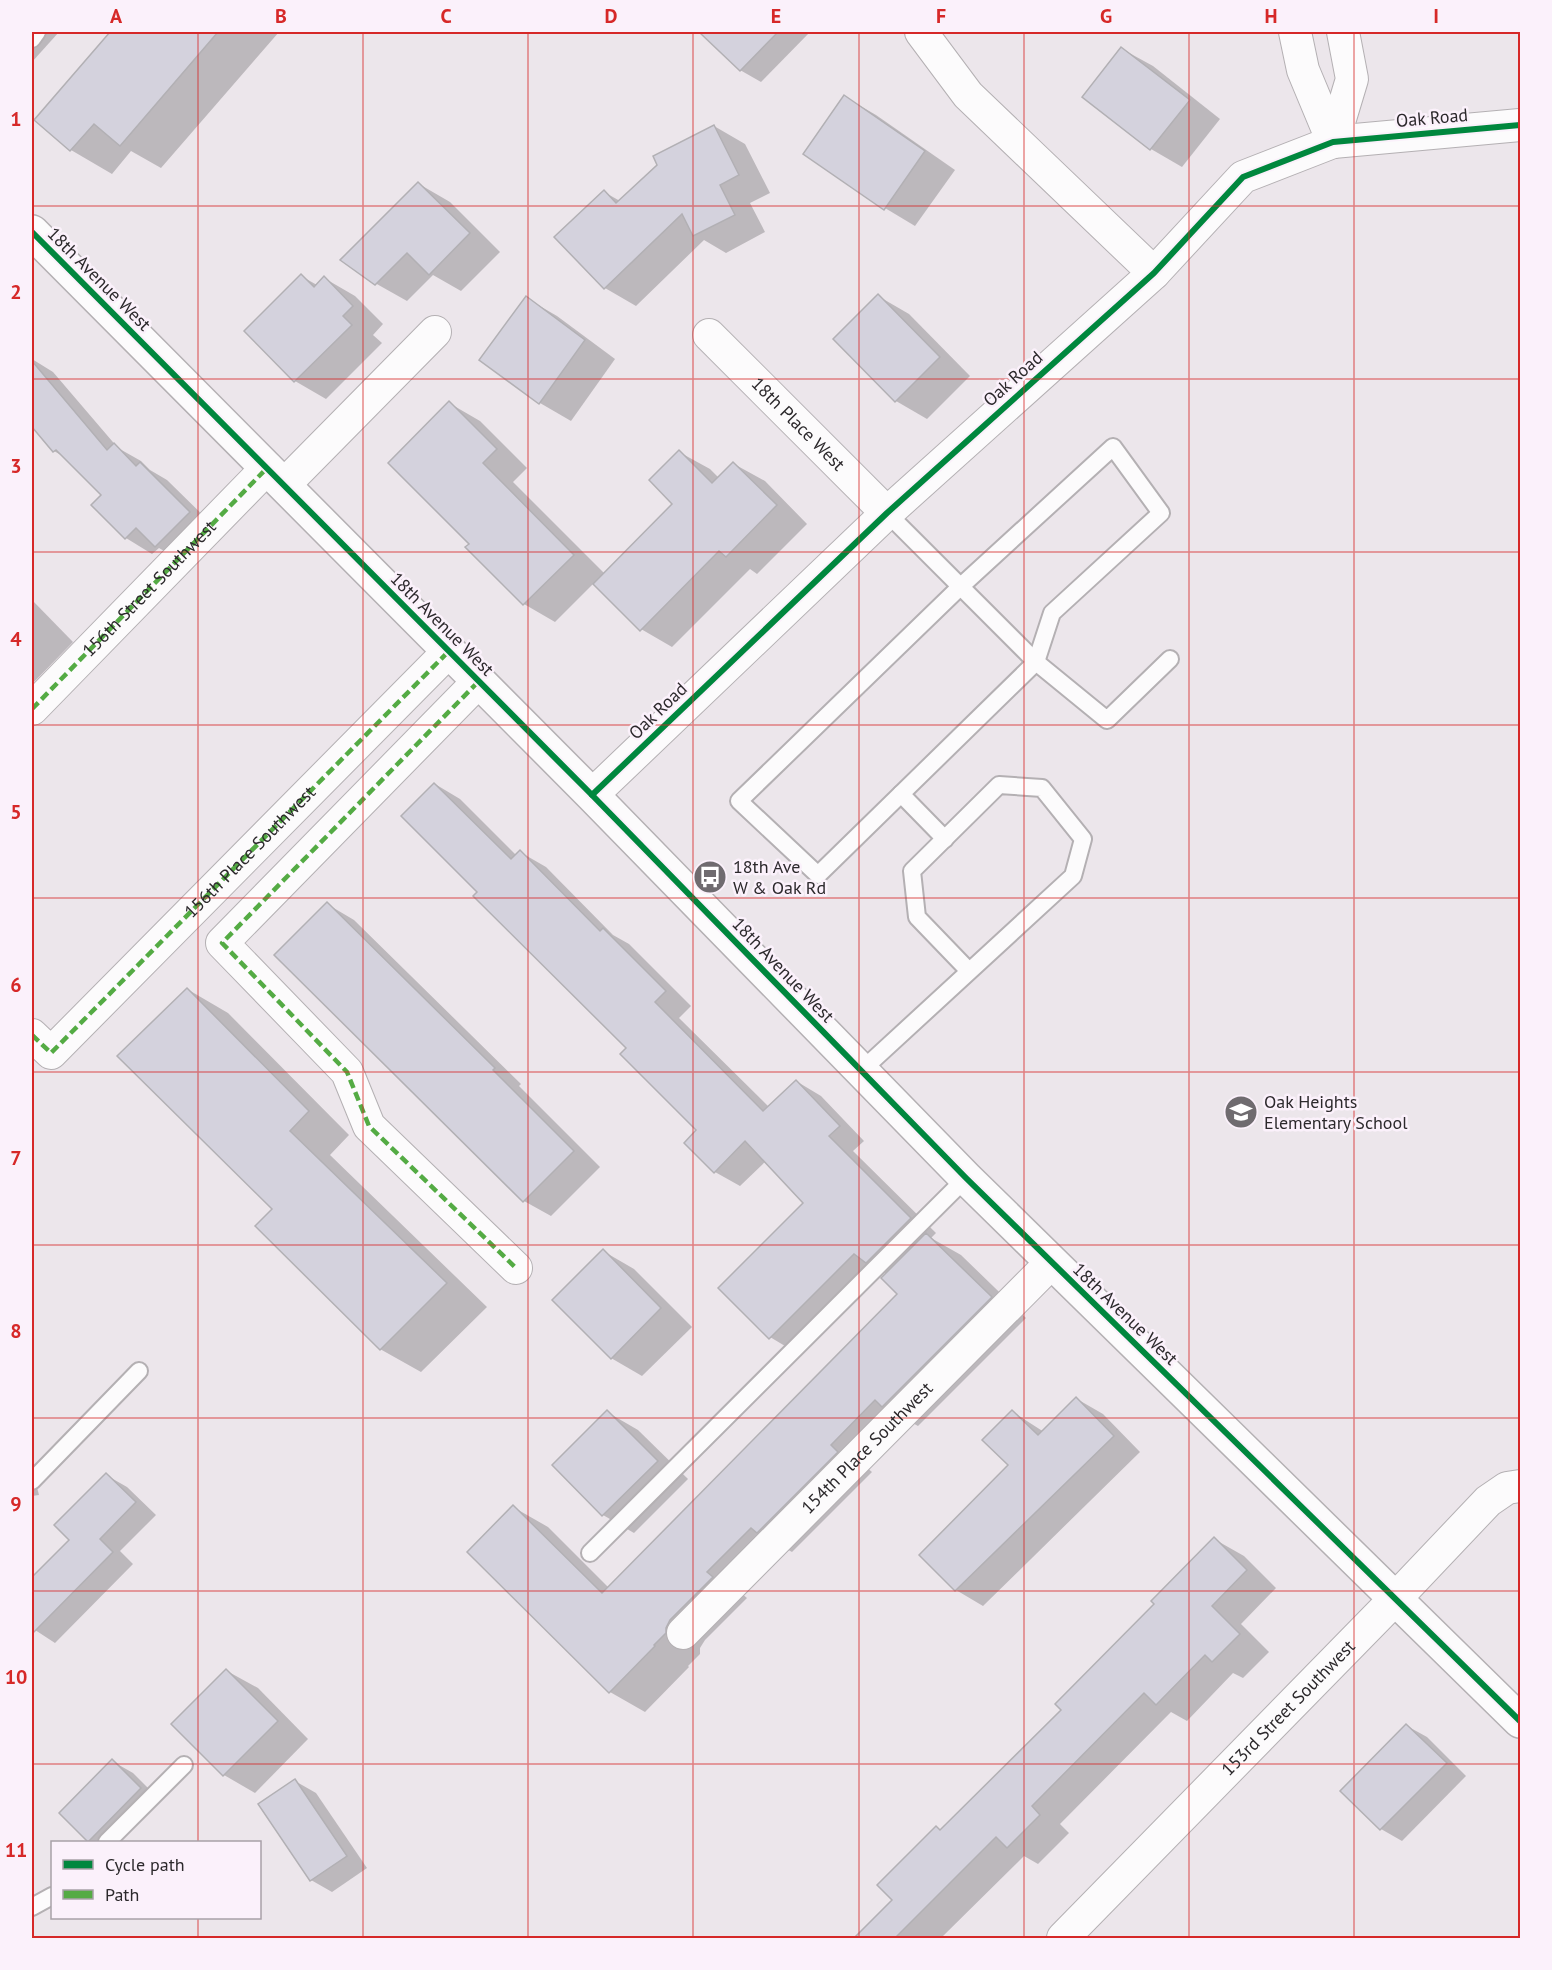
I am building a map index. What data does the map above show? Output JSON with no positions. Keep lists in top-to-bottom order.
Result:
{
  "streets": {
    "street": [
      "Oak Road",
      "18th Avenue West",
      "18th Place West",
      "156th Street Southwest",
      "156th Place Southwest",
      "154th Place Southwest",
      "153rd Street Southwest"
    ]
  },
  "crossings": [
    ["Oak Road", "18th Avenue West"],
    ["Oak Road", "18th Place West"],
    ["18th Avenue West", "156th Street Southwest"],
    ["18th Avenue West", "156th Place Southwest"],
    ["18th Avenue West", "154th Place Southwest"],
    ["18th Avenue West", "153rd Street Southwest"]
  ],
  "places": {
    "bus stop": ["18th Ave W & Oak Rd"],
    "school or university": ["Oak Heights Elementary School"]
  },
  "legend": ["Cycle path", "Path"],
  "grid": {
    "columns": [
      "A",
      "B",
      "C",
      "D",
      "E",
      "F",
      "G",
      "H",
      "I"
    ],
    "rows": [
      "1",
      "2",
      "3",
      "4",
      "5",
      "6",
      "7",
      "8",
      "9",
      "10",
      "11"
    ]
  }
}
